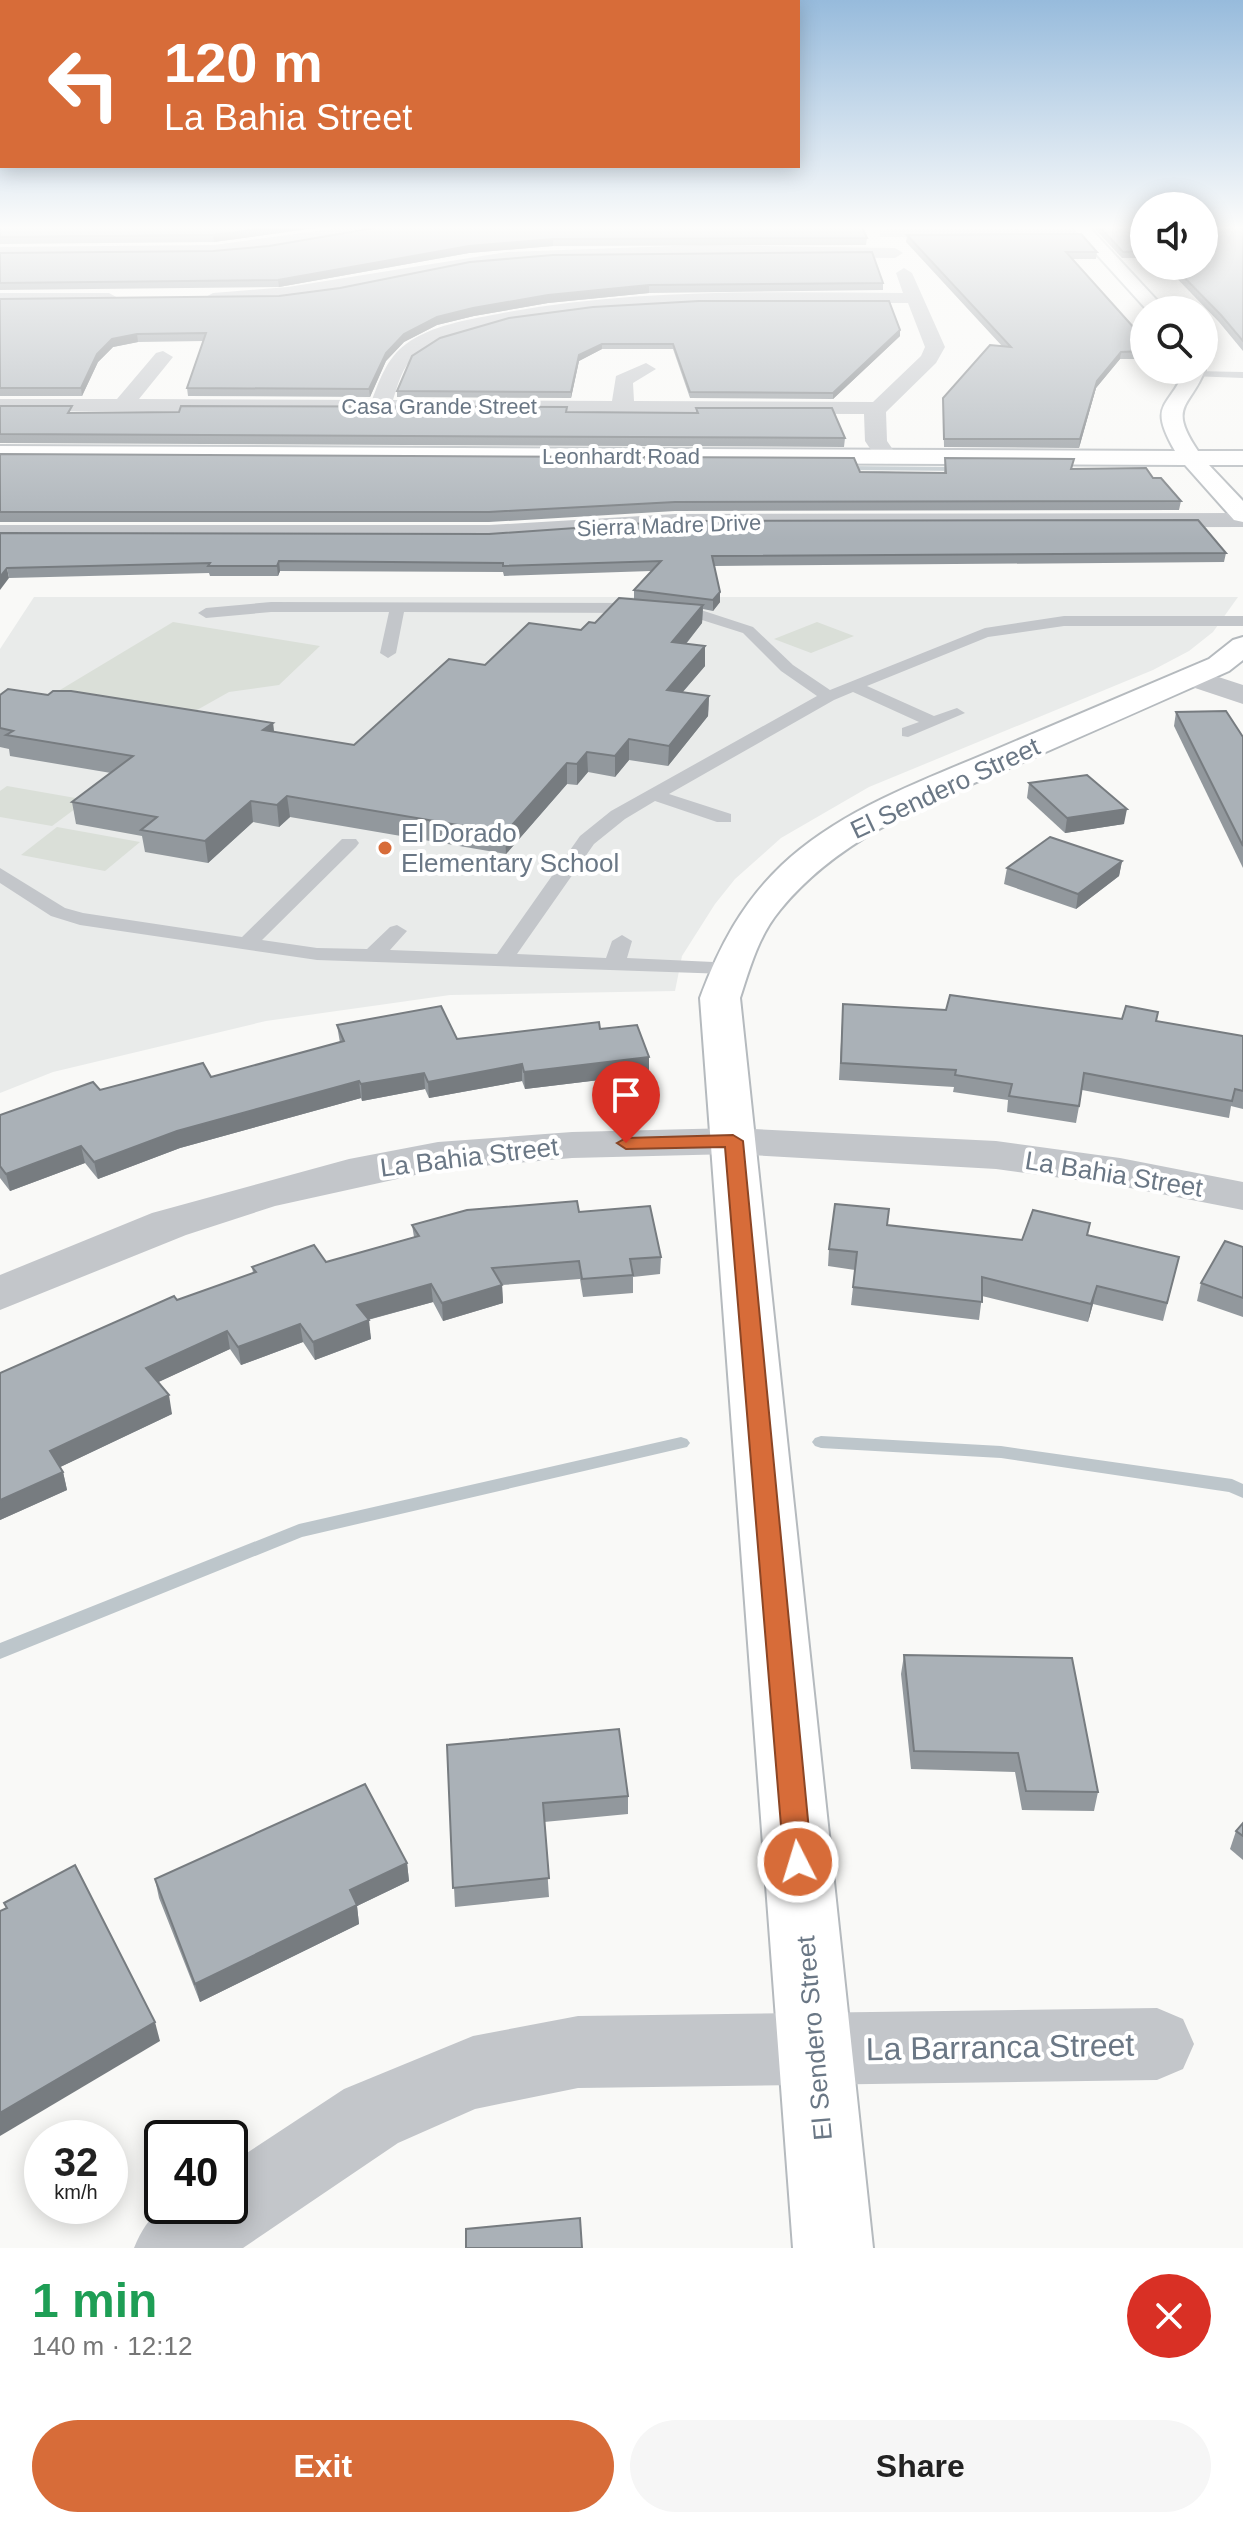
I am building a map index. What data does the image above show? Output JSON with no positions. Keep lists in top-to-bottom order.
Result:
{
  "streets": {
    "street": [
      "Casa Grande Street",
      "Leonhardt Road",
      "Sierra Madre Drive",
      "El Sendero Street",
      "La Bahia Street",
      "La Barranca Street"
    ]
  },
  "crossings": [
    ["El Sendero Street", "La Bahia Street"],
    ["El Sendero Street", "La Barranca Street"]
  ],
  "places": ["El Dorado Elementary School"],
  "page": {
    "turn": ["120 m", "La Bahia Street"],
    "speed": "32 km/h",
    "limit": "40",
    "heading": ["1 min", "140 m · 12:12"],
    "buttons": ["Exit", "Share"]
  }
}
